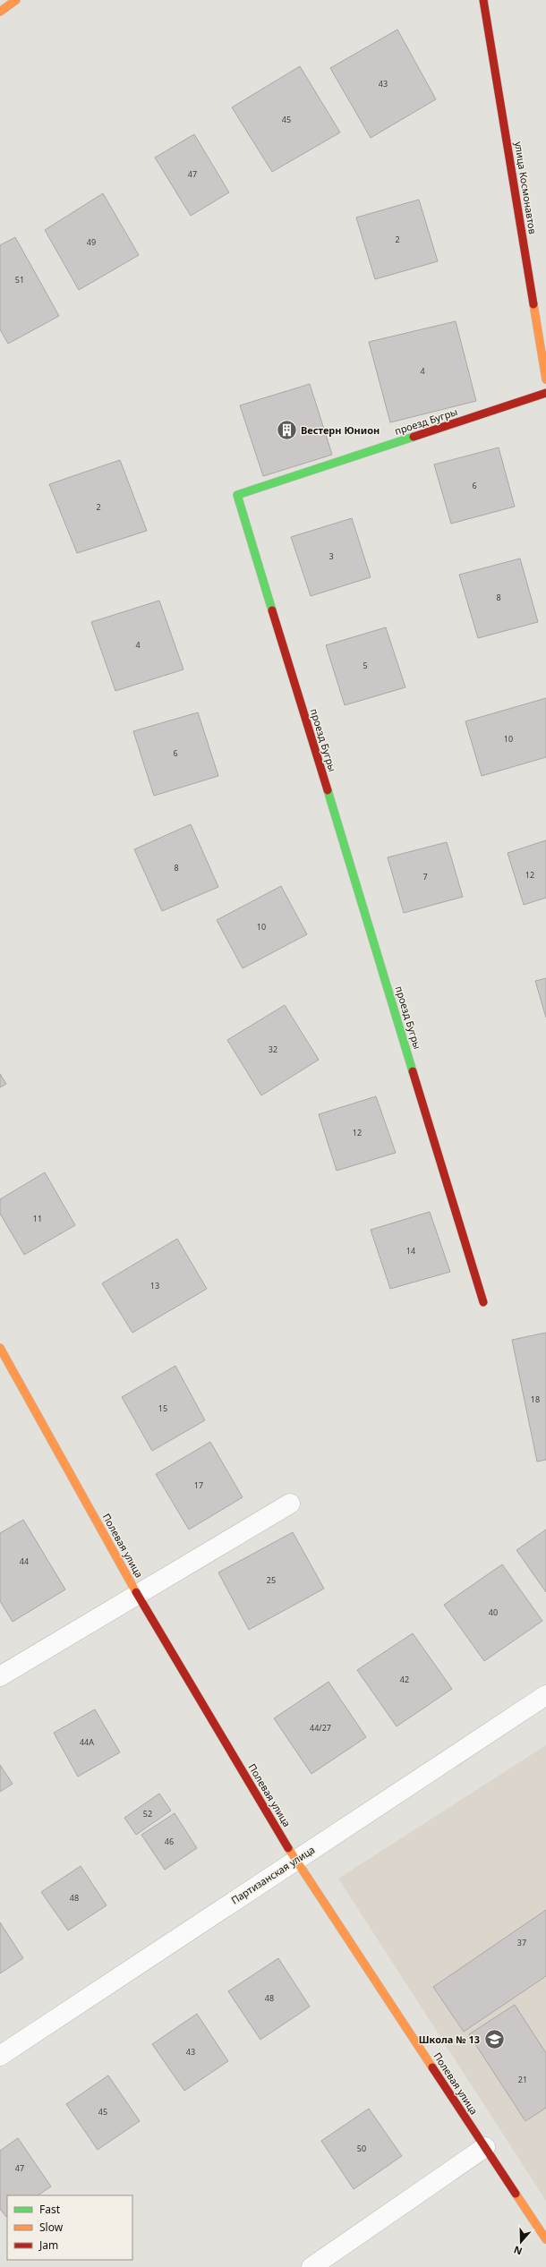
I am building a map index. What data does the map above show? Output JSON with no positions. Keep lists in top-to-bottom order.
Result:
{
  "streets": {
    "street": [
      "улица Космонавтов",
      "проезд Бугры",
      "Полевая улица",
      "Партизанская улица"
    ]
  },
  "crossings": [
    ["Полевая улица", "Партизанская улица"]
  ],
  "places": {
    "building": ["Вестерн Юнион"],
    "school or university": ["Школа № 13"]
  },
  "house_numbers": [
    "43",
    "45",
    "47",
    "2",
    "49",
    "51",
    "4",
    "6",
    "2",
    "3",
    "8",
    "4",
    "5",
    "10",
    "6",
    "8",
    "12",
    "7",
    "10",
    "32",
    "12",
    "11",
    "14",
    "13",
    "18",
    "15",
    "17",
    "44",
    "25",
    "40",
    "42",
    "44/27",
    "44А",
    "52",
    "46",
    "48",
    "37",
    "48",
    "43",
    "21",
    "45",
    "50",
    "47"
  ],
  "legend": ["Fast", "Slow", "Jam"],
  "north": "bottom"
}
